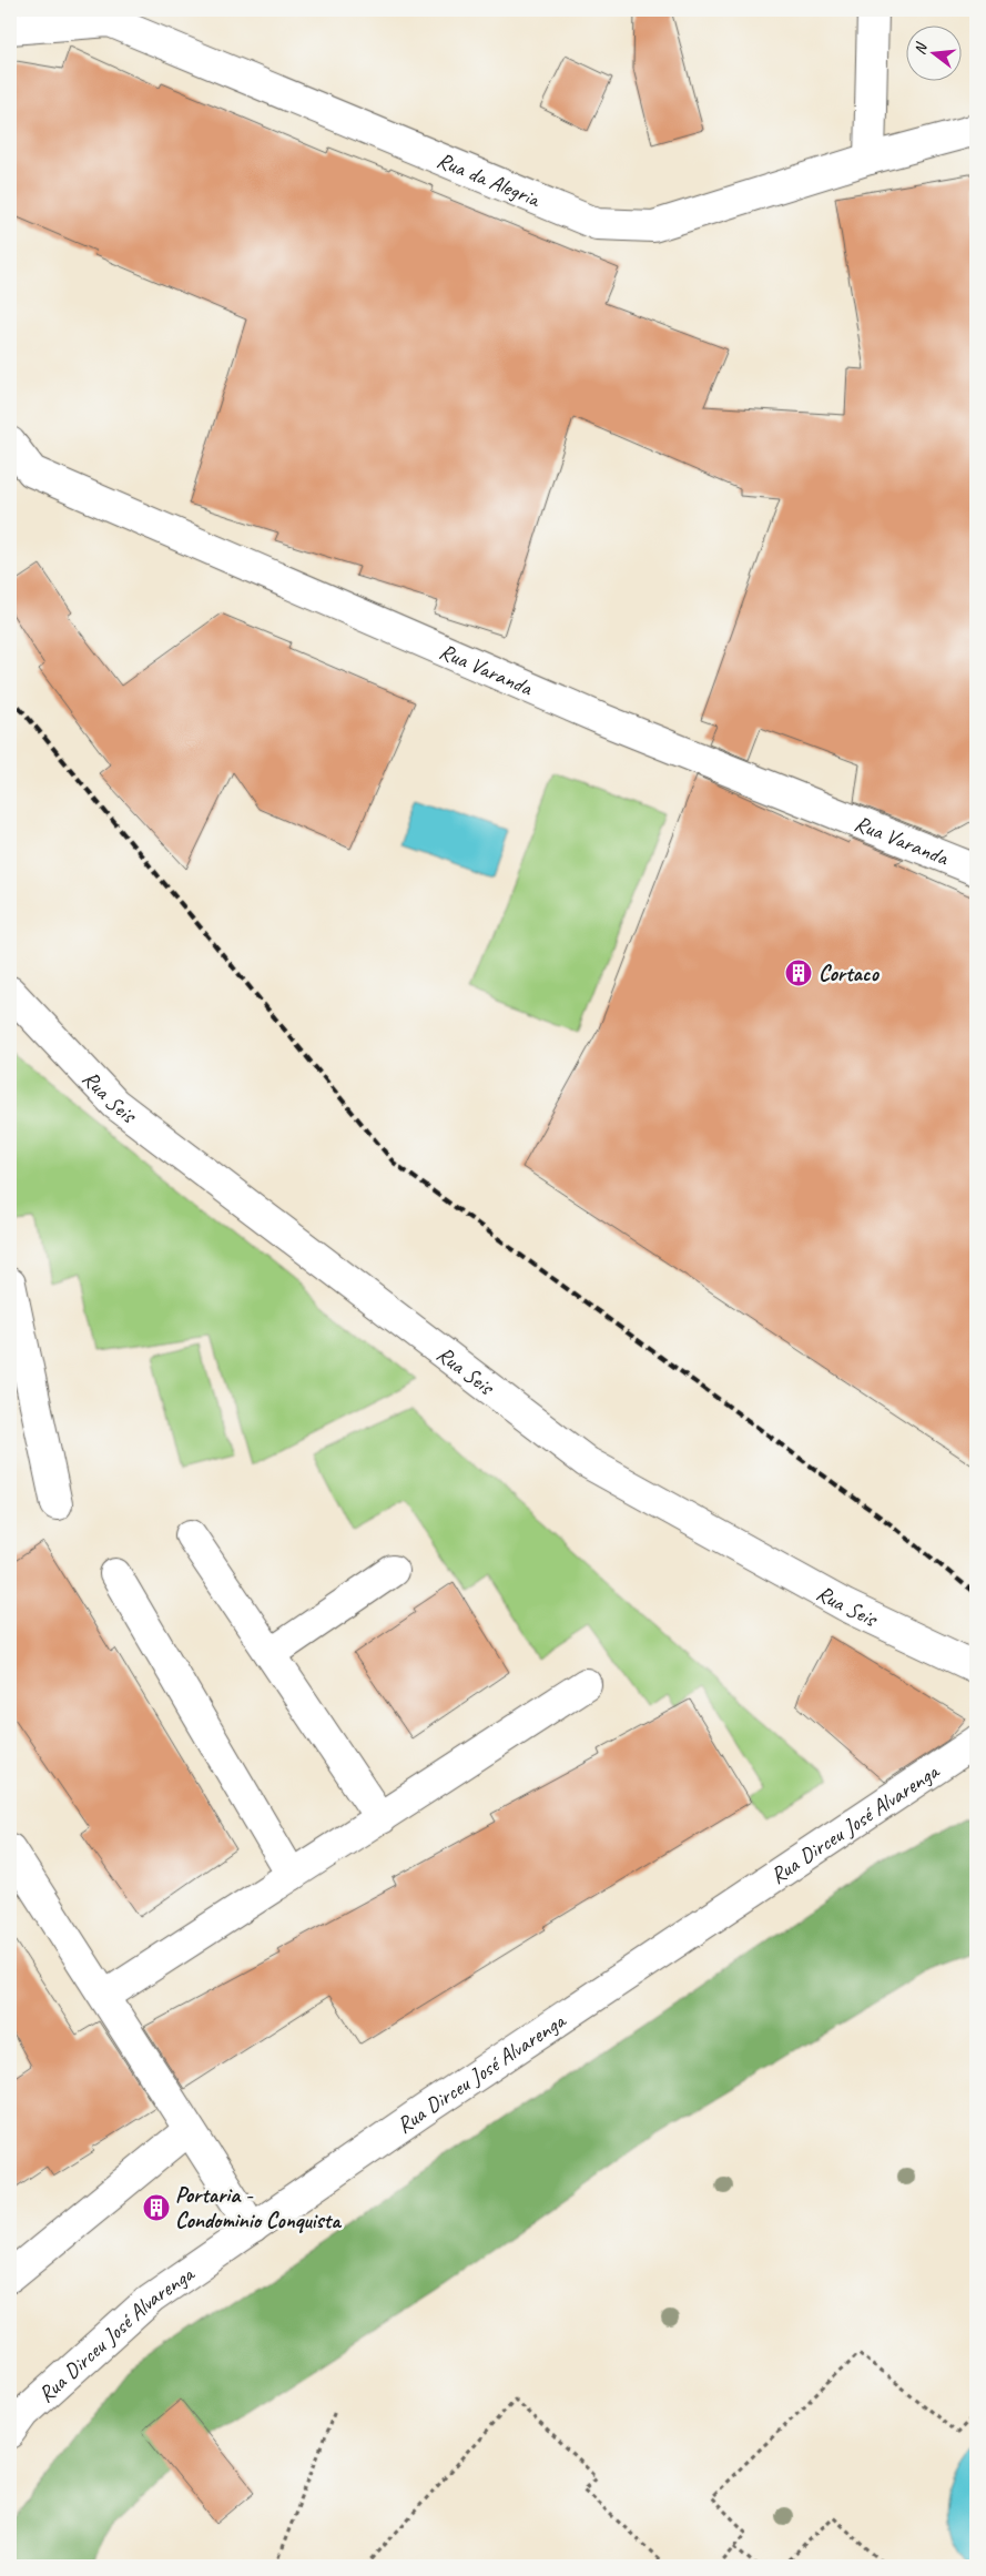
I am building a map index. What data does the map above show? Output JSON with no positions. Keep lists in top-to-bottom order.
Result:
{
  "streets": {
    "street": [
      "Rua da Alegria",
      "Rua Varanda",
      "Rua Seis",
      "Rua Dirceu José Alvarenga"
    ]
  },
  "places": {
    "building": ["Cortaco", "Portaria - Condominio Conquista"]
  },
  "north": "left"
}
